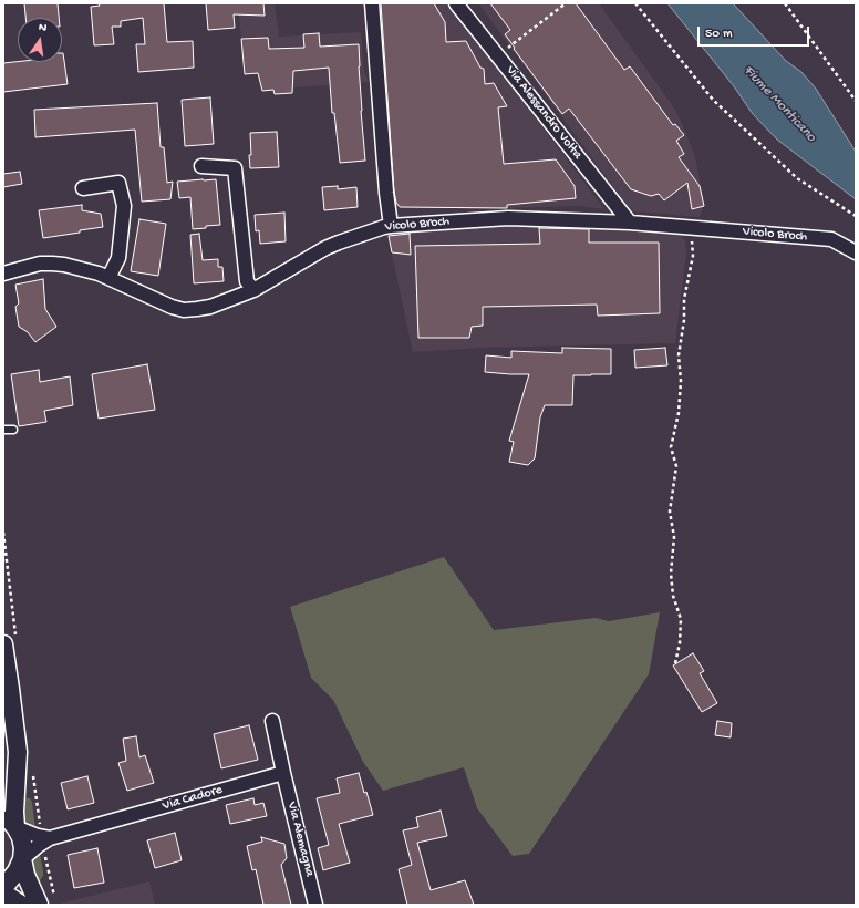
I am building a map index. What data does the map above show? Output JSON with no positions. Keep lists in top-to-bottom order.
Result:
{
  "streets": {
    "street": [
      "Via Alessandro Volta",
      "Vicolo Broch",
      "Via Cadore",
      "Via Alemagna"
    ]
  },
  "crossings": [
    ["Via Alessandro Volta", "Vicolo Broch"],
    ["Via Cadore", "Via Alemagna"]
  ],
  "water": ["Fiume Monticano"],
  "scale_bar": "50 m",
  "north": "top"
}
